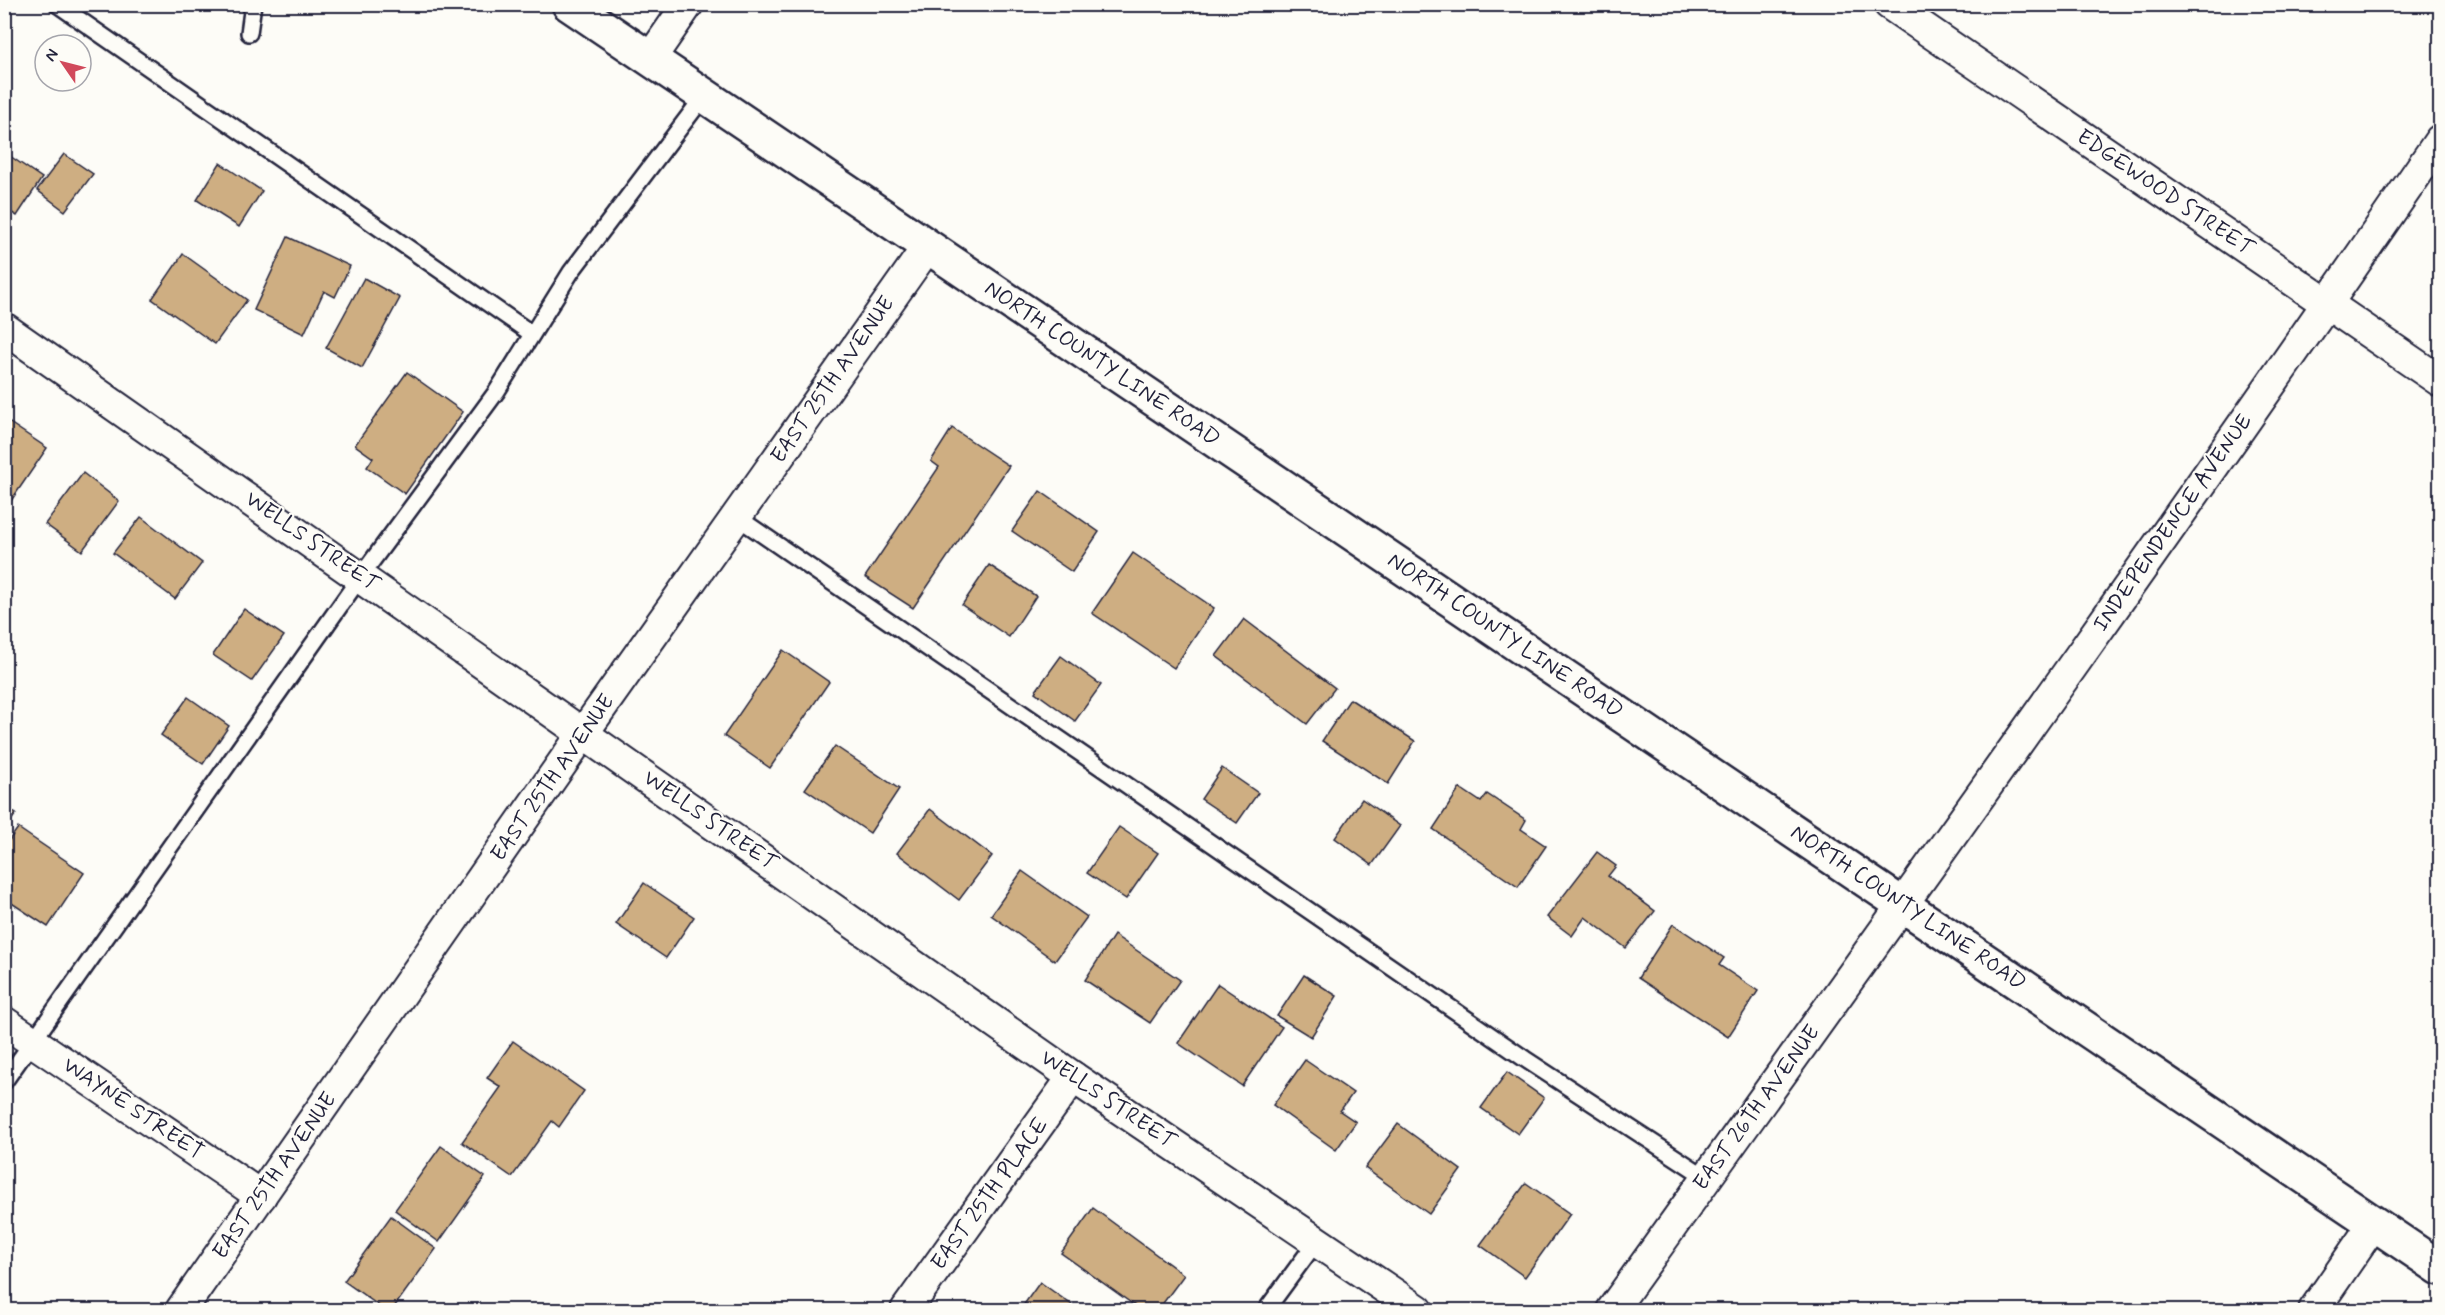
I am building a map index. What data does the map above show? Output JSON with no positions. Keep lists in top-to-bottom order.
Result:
{
  "streets": {
    "main road": ["NORTH COUNTY LINE ROAD"],
    "street": [
      "EDGEWOOD STREET",
      "EAST 25TH AVENUE",
      "INDEPENDENCE AVENUE",
      "WELLS STREET",
      "EAST 26TH AVENUE",
      "WAYNE STREET",
      "EAST 25TH PLACE"
    ]
  },
  "crossings": [
    ["EDGEWOOD STREET", "INDEPENDENCE AVENUE"],
    ["NORTH COUNTY LINE ROAD", "EAST 25TH AVENUE"],
    ["NORTH COUNTY LINE ROAD", "INDEPENDENCE AVENUE"],
    ["NORTH COUNTY LINE ROAD", "EAST 26TH AVENUE"],
    ["EAST 25TH AVENUE", "WELLS STREET"],
    ["EAST 25TH AVENUE", "WAYNE STREET"],
    ["INDEPENDENCE AVENUE", "EAST 26TH AVENUE"],
    ["WELLS STREET", "EAST 25TH PLACE"]
  ],
  "north": "top left"
}
